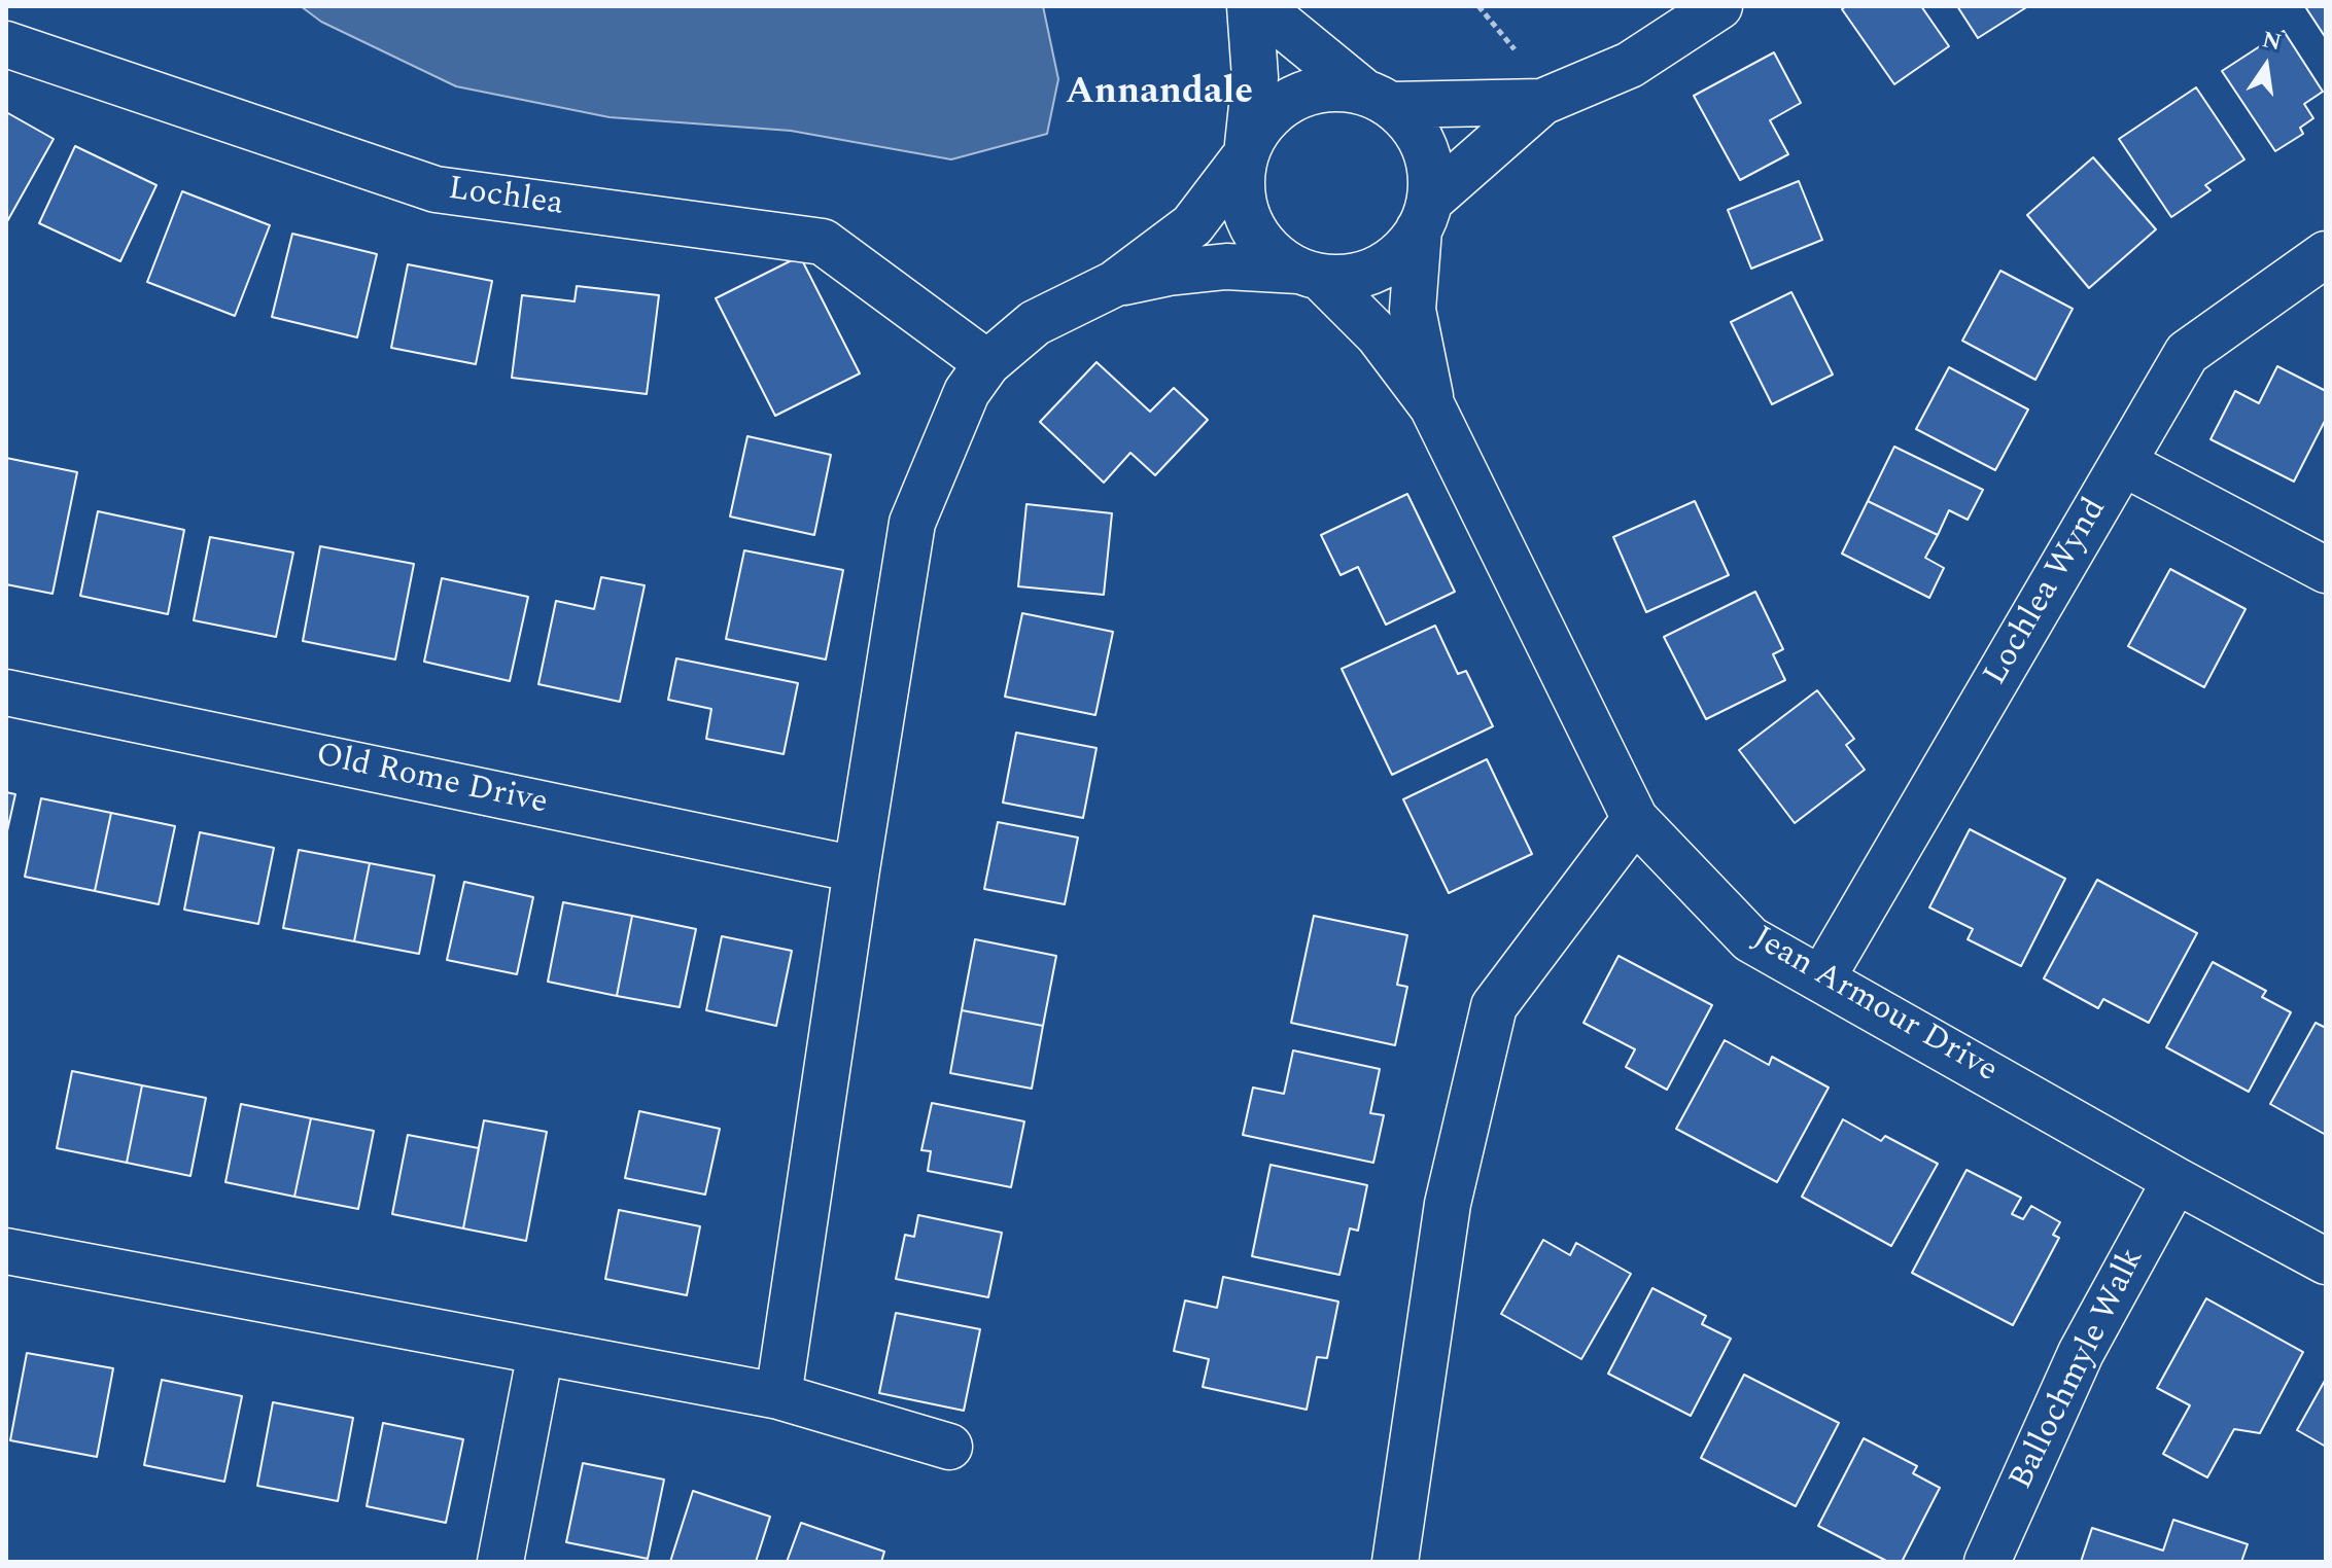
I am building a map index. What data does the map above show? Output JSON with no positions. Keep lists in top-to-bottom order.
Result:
{
  "streets": {
    "street": [
      "Lochlea",
      "Lochlea Wynd",
      "Old Rome Drive",
      "Jean Armour Drive",
      "Ballochmyle Walk"
    ]
  },
  "crossings": [
    ["Lochlea Wynd", "Jean Armour Drive"],
    ["Jean Armour Drive", "Ballochmyle Walk"]
  ],
  "districts": ["Annandale"],
  "north": "top"
}
